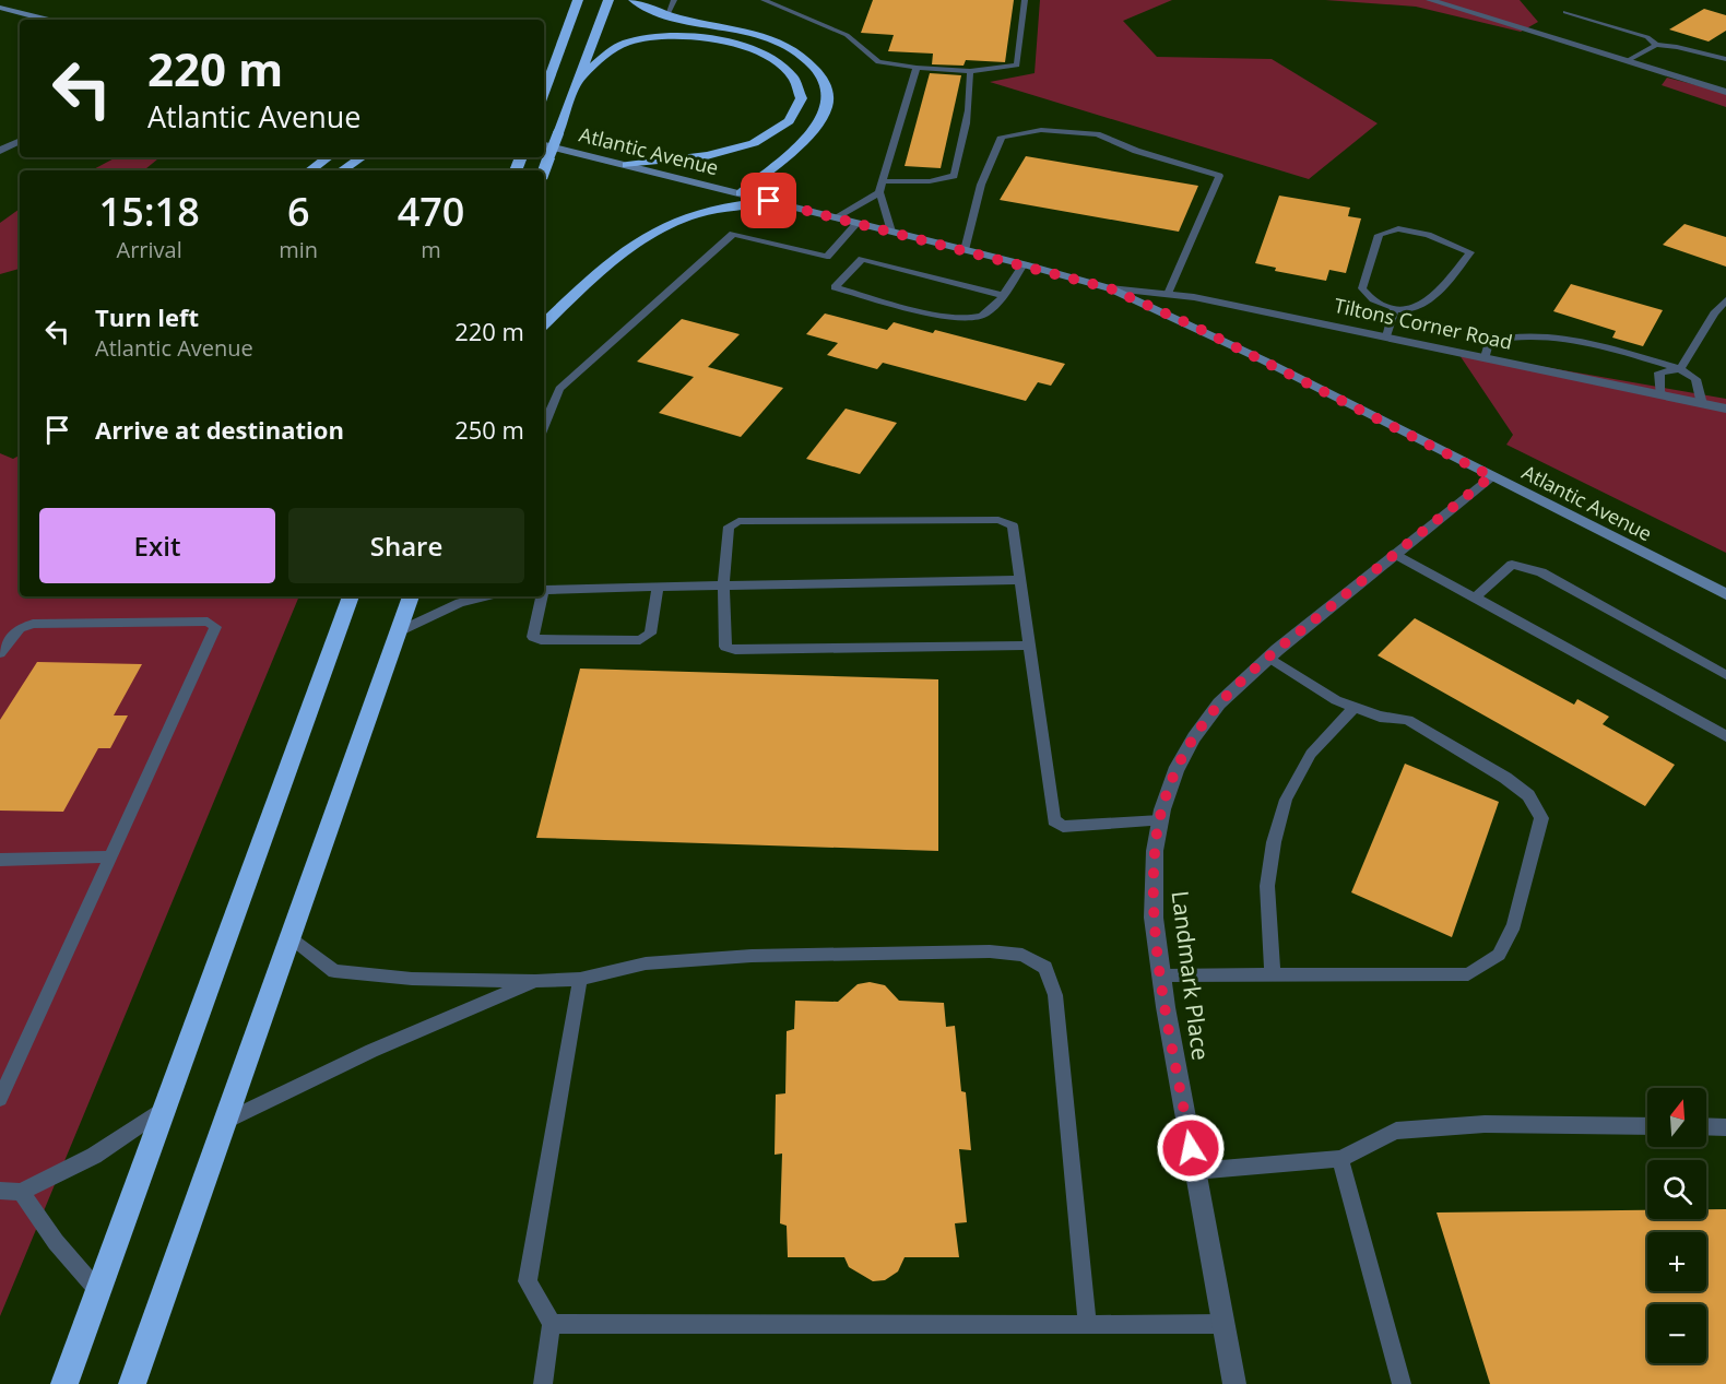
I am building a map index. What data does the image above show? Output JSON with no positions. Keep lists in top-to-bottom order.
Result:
{
  "streets": {
    "main road": ["Atlantic Avenue"],
    "street": ["Tiltons Corner Road", "Landmark Place"]
  },
  "crossings": [
    ["Atlantic Avenue", "Tiltons Corner Road"],
    ["Atlantic Avenue", "Landmark Place"]
  ],
  "north": "top",
  "page": {
    "turn": ["220 m", "Atlantic Avenue"],
    "eta": [
      "15:18",
      "Arrival",
      "6",
      "min",
      "470",
      "m"
    ],
    "list": [
      {
        "name": "Turn left",
        "note": "Atlantic Avenue",
        "value": "220 m"
      },
      {
        "name": "Arrive at destination",
        "value": "250 m"
      }
    ],
    "buttons": ["Exit", "Share"],
    "map_buttons": ["+", "−"]
  }
}
